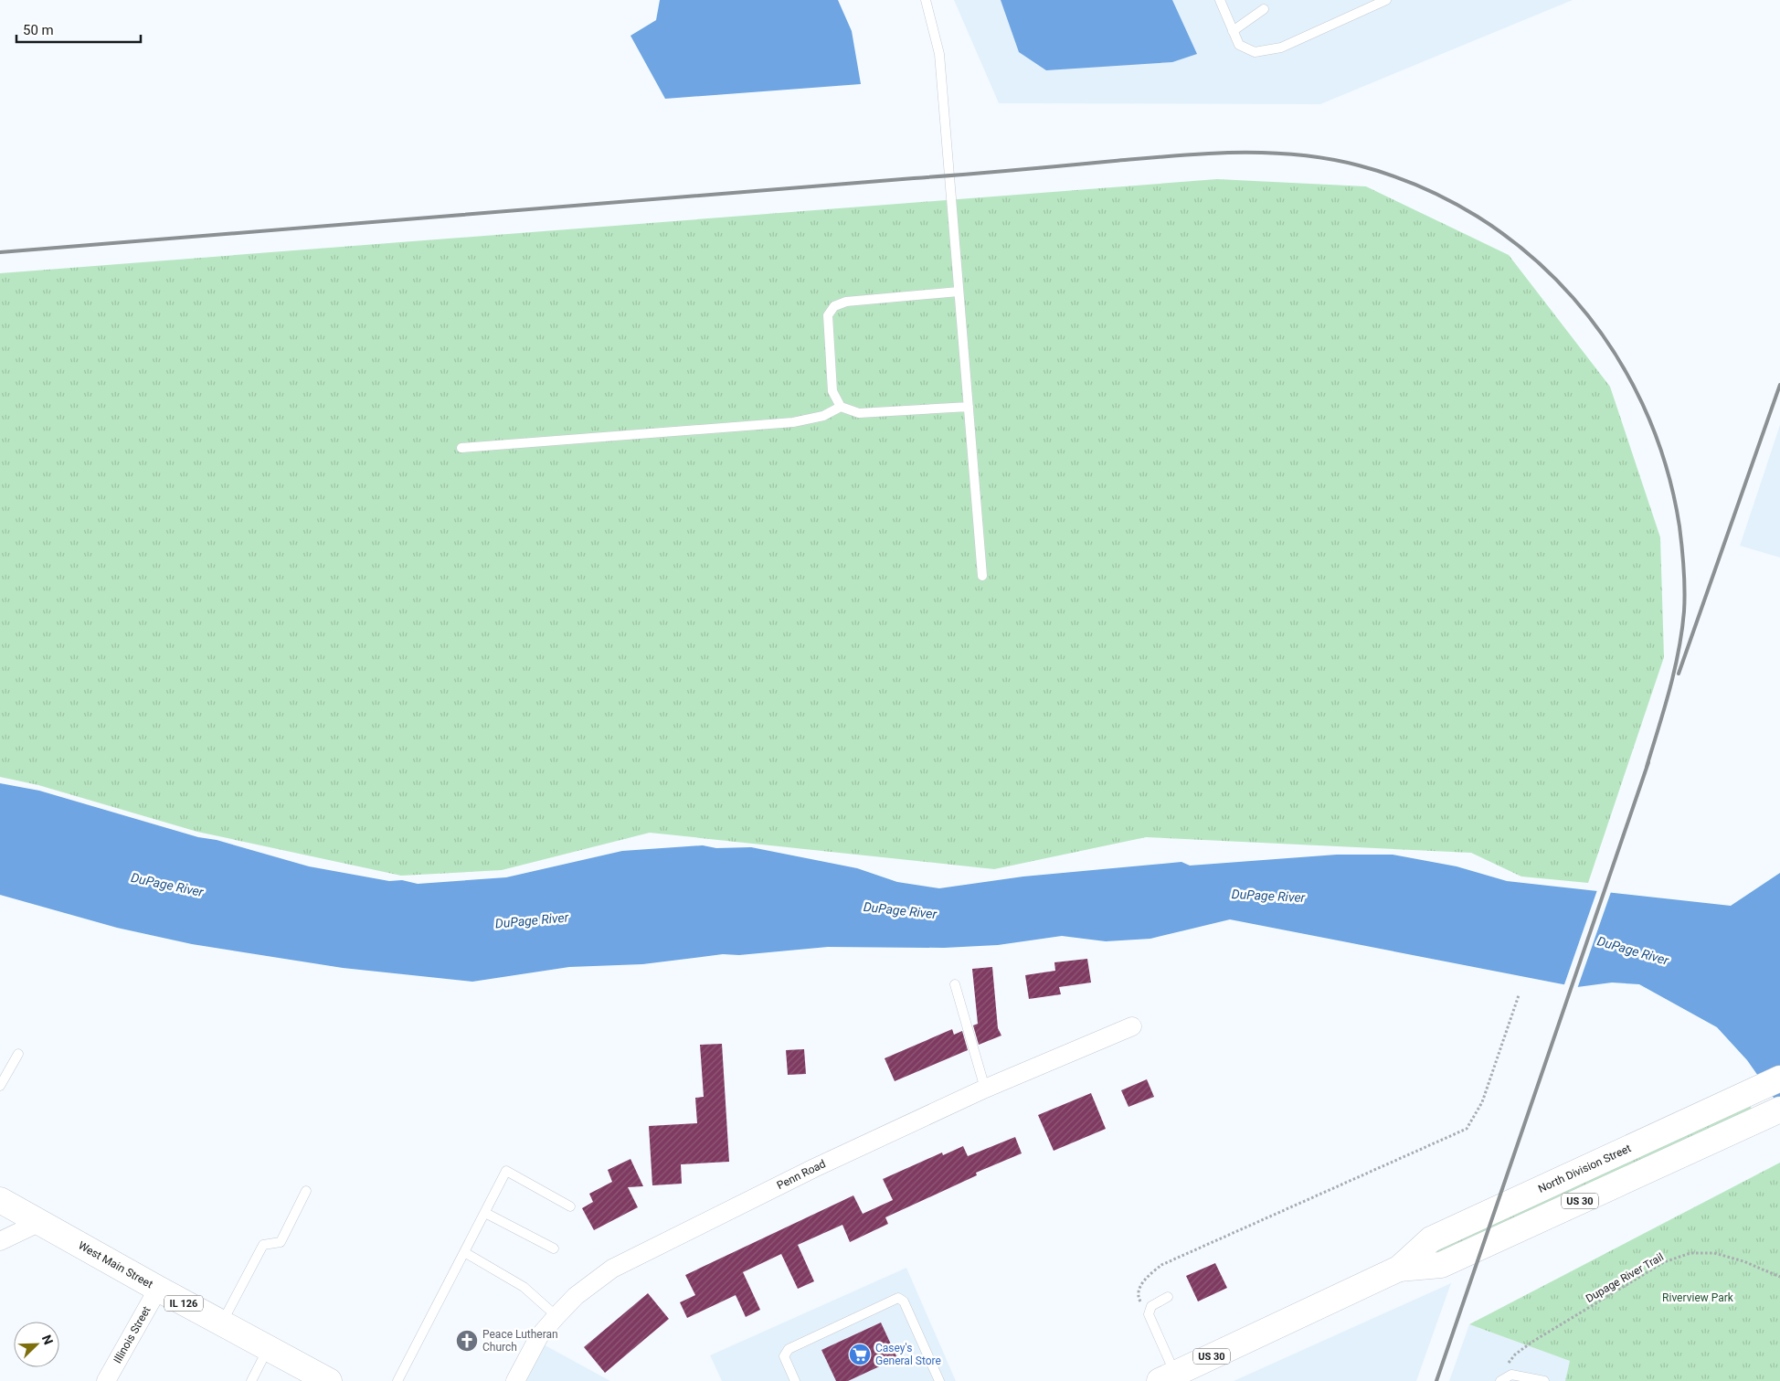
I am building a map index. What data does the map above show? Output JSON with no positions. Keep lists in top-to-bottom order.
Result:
{
  "streets": {
    "main road": [
      "North Division Street",
      "US 30",
      "West Main Street",
      "IL 126"
    ],
    "street": ["Penn Road", "Illinois Street"],
    "path": ["Dupage River Trail"]
  },
  "crossings": [
    ["West Main Street", "Illinois Street"]
  ],
  "water": ["DuPage River"],
  "parks": ["Riverview Park"],
  "places": {
    "church": ["Peace Lutheran Church"],
    "supermarket": ["Casey's General Store"]
  },
  "scale_bar": "50 m",
  "north": "top right"
}
